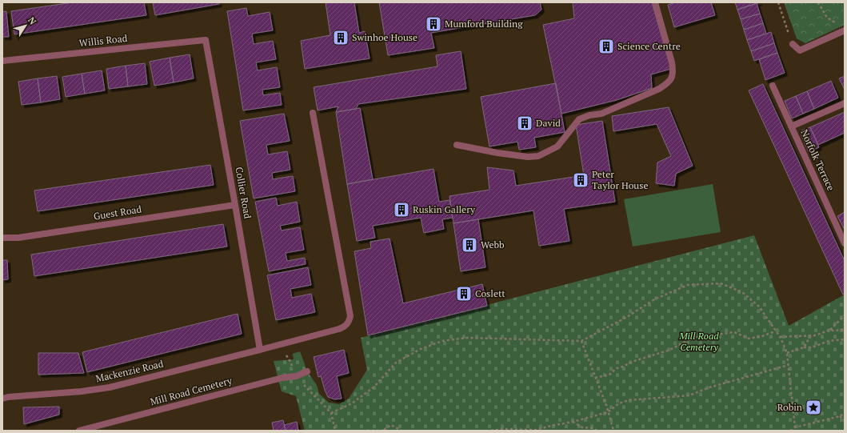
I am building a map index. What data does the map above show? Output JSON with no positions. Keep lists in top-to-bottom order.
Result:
{
  "streets": {
    "street": [
      "Willis Road",
      "Norfolk Terrace",
      "Collier Road",
      "Guest Road",
      "Mackenzie Road",
      "Mill Road Cemetery"
    ]
  },
  "crossings": [
    ["Willis Road", "Collier Road"],
    ["Collier Road", "Guest Road"],
    ["Collier Road", "Mackenzie Road"]
  ],
  "parks": ["Mill Road Cemetery"],
  "places": {
    "building": [
      "Mumford Building",
      "Swinhoe House",
      "Science Centre",
      "David",
      "Peter Taylor House",
      "Ruskin Gallery",
      "Webb",
      "Coslett"
    ],
    "place": ["Robin"]
  },
  "north": "top right"
}
